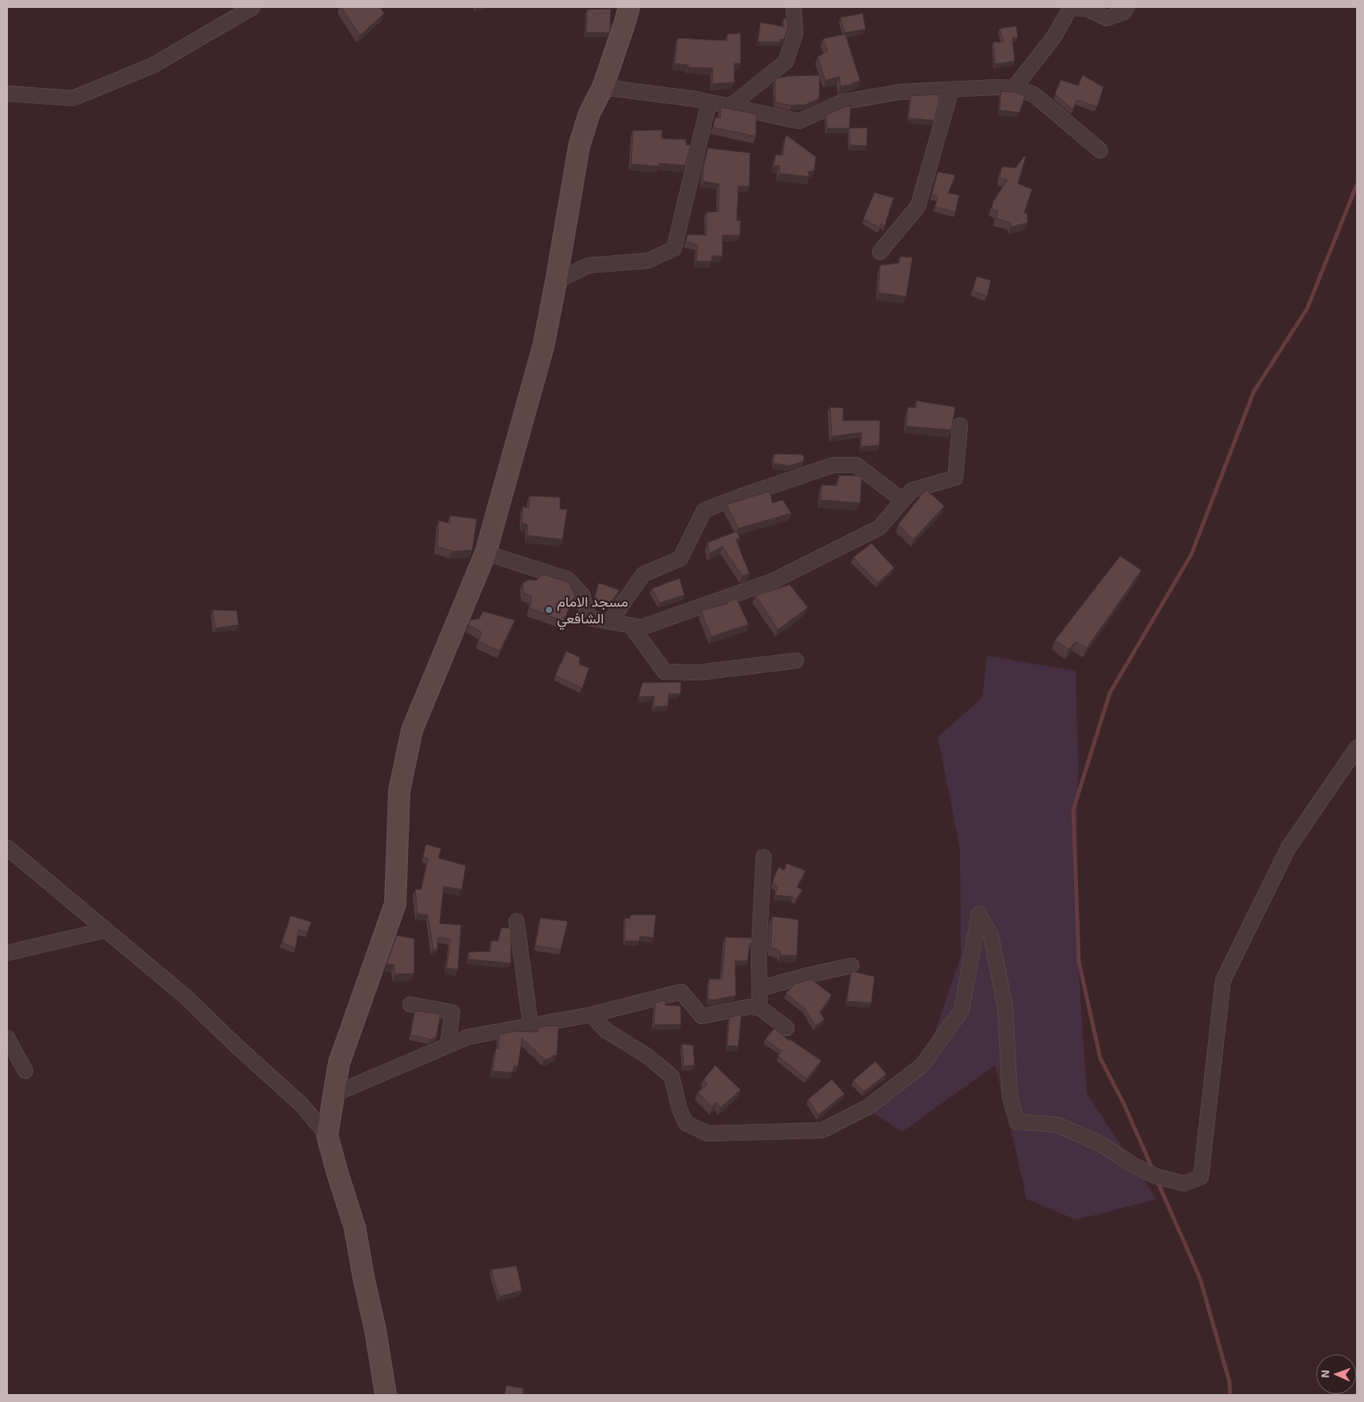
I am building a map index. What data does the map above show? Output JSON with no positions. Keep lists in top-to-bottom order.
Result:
{
  "places": ["مسجد الامام الشافعي"],
  "north": "left"
}
